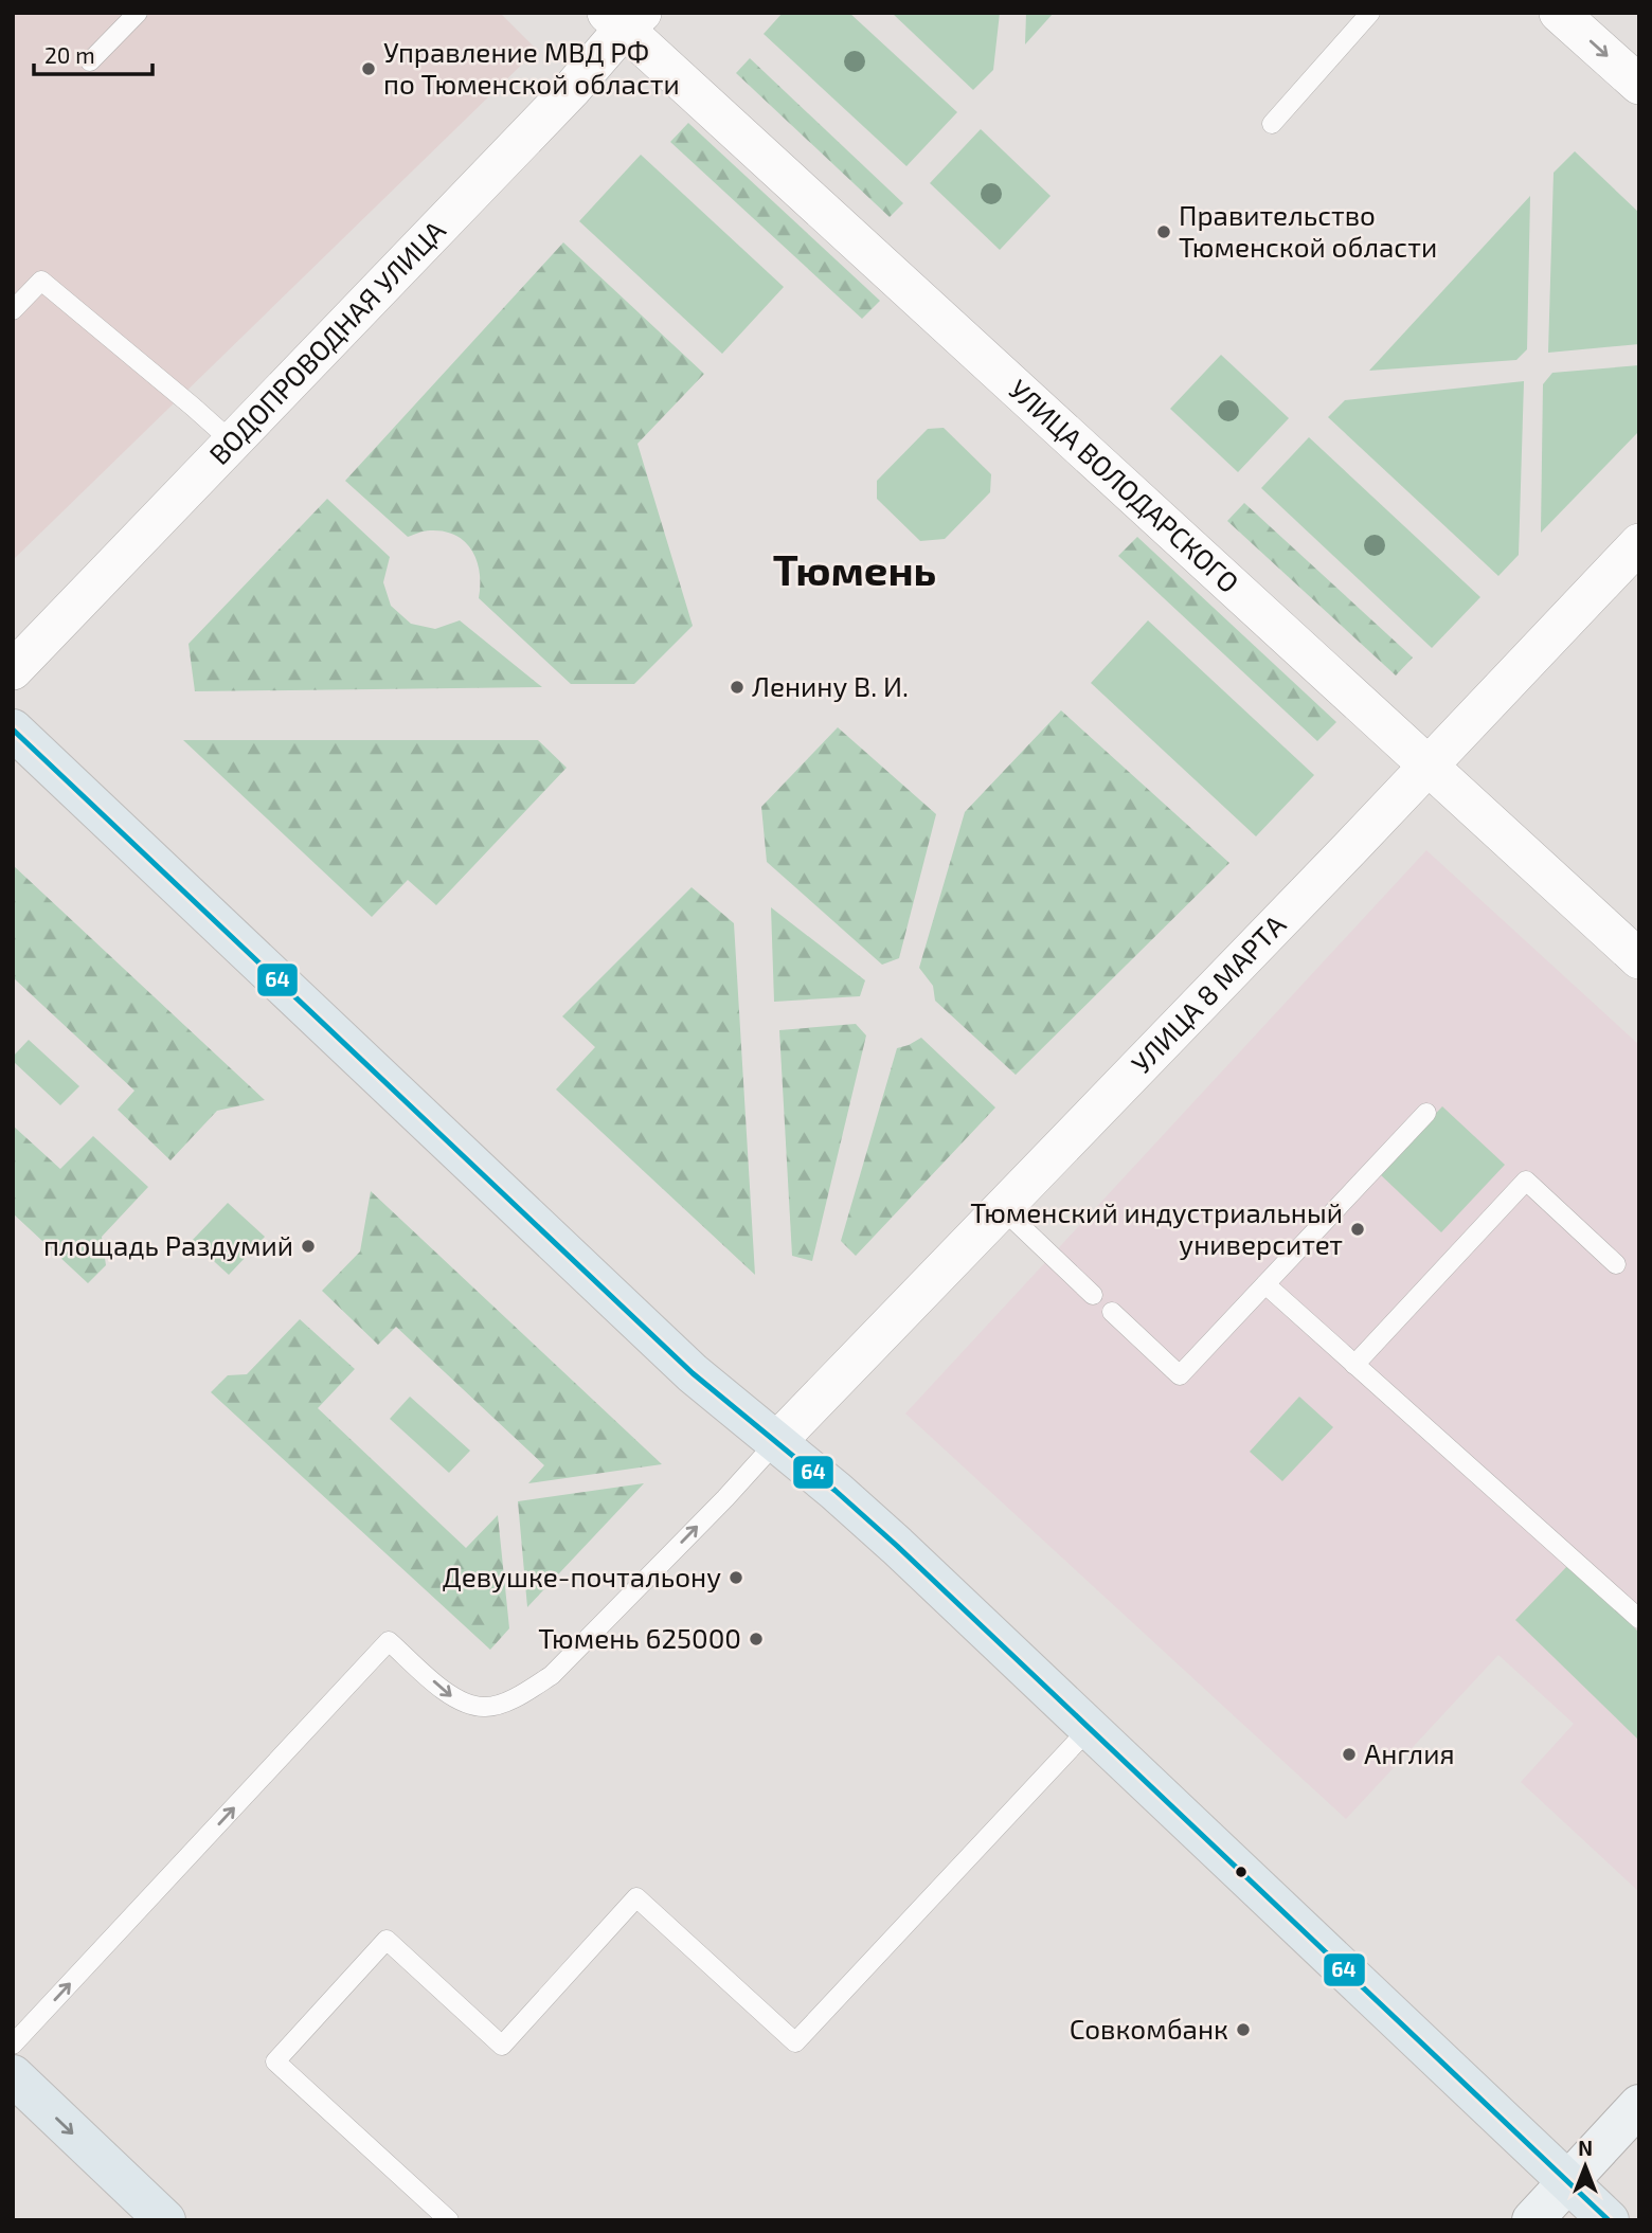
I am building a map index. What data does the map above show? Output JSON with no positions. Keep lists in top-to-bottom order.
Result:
{
  "streets": {
    "street": ["ВОДОПРОВОДНАЯ УЛИЦА", "УЛИЦА ВОЛОДАРСКОГО", "УЛИЦА 8 МАРТА"]
  },
  "crossings": [
    ["ВОДОПРОВОДНАЯ УЛИЦА", "УЛИЦА ВОЛОДАРСКОГО"],
    ["УЛИЦА ВОЛОДАРСКОГО", "УЛИЦА 8 МАРТА"]
  ],
  "districts": ["Тюмень"],
  "places": [
    "Управление МВД РФ по Тюменской области",
    "Правительство Тюменской области",
    "Ленину В. И.",
    "Тюменский индустриальный университет",
    "площадь Раздумий",
    "Девушке-почтальону",
    "Тюмень 625000",
    "Англия",
    "Совкомбанк"
  ],
  "lines": ["transit line 64"],
  "scale_bar": "20 m",
  "north": "top"
}
